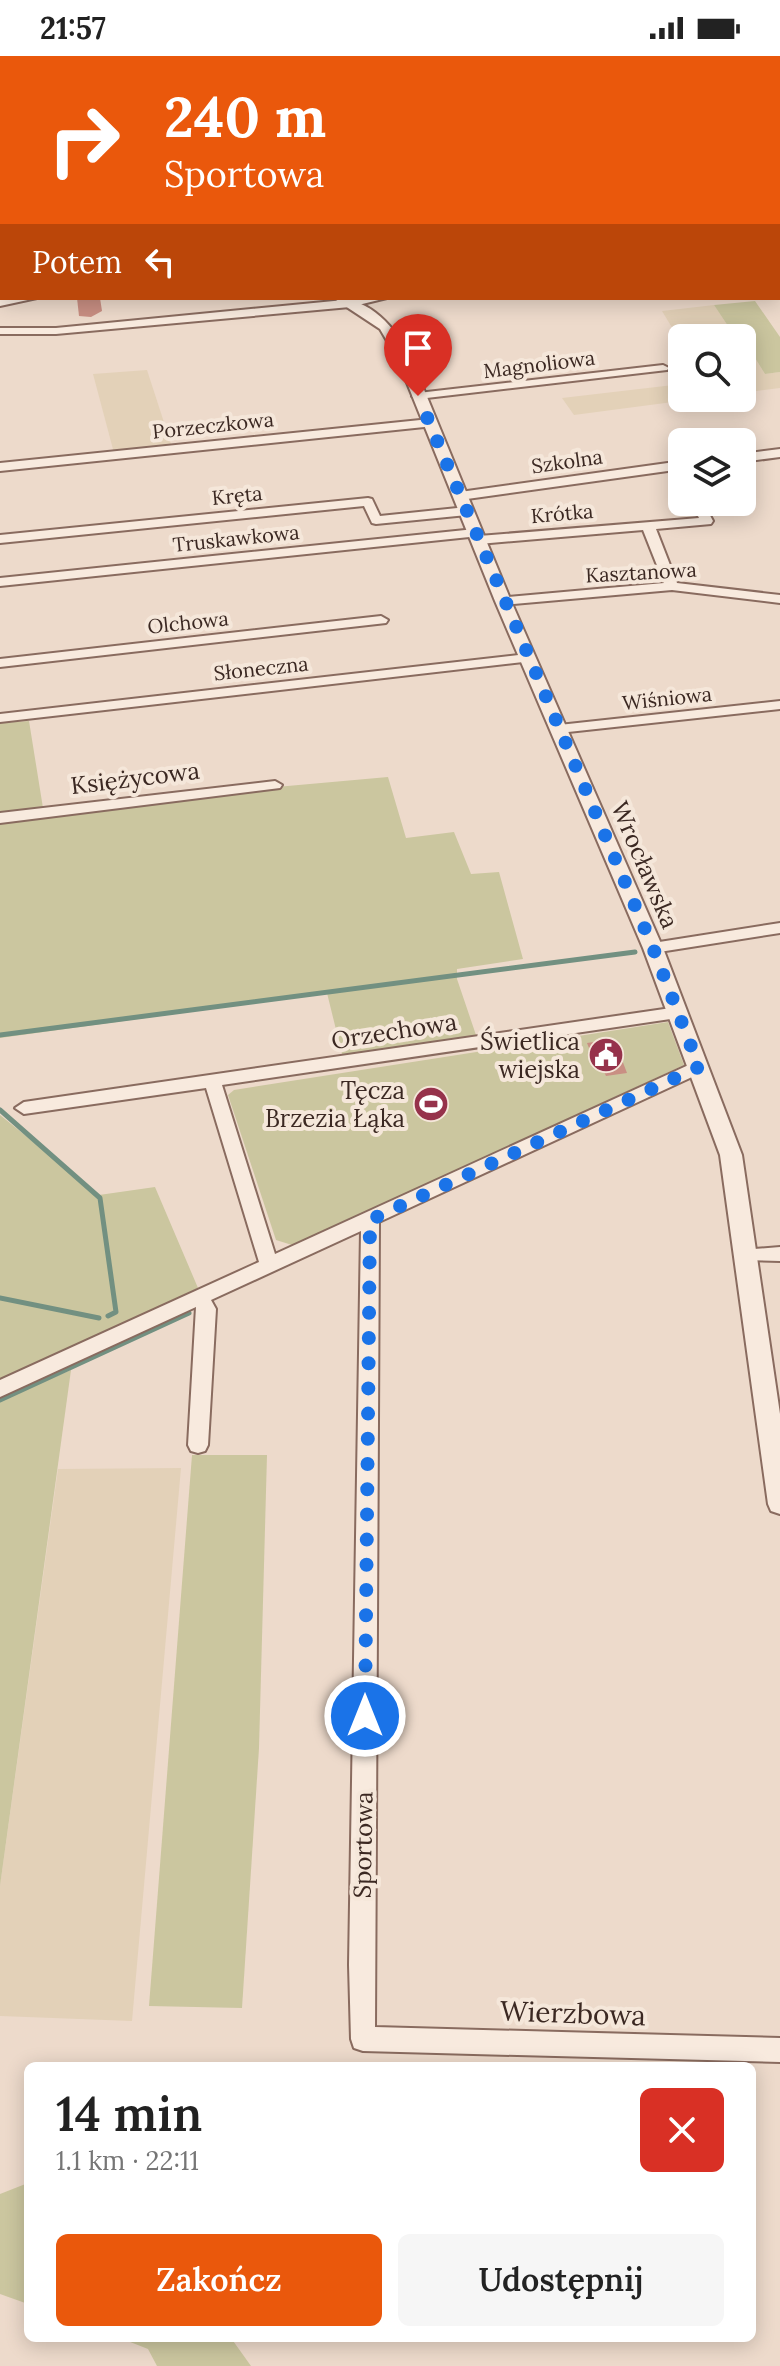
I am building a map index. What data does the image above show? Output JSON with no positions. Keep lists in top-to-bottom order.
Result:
{
  "streets": {
    "street": [
      "Magnoliowa",
      "Porzeczkowa",
      "Szkolna",
      "Kręta",
      "Krótka",
      "Truskawkowa",
      "Kasztanowa",
      "Olchowa",
      "Słoneczna",
      "Wiśniowa",
      "Księżycowa",
      "Wrocławska",
      "Orzechowa",
      "Sportowa",
      "Wierzbowa"
    ]
  },
  "crossings": [
    ["Magnoliowa", "Wrocławska"],
    ["Porzeczkowa", "Wrocławska"],
    ["Szkolna", "Kręta"],
    ["Szkolna", "Wrocławska"],
    ["Kręta", "Wrocławska"],
    ["Krótka", "Truskawkowa"],
    ["Krótka", "Wrocławska"],
    ["Truskawkowa", "Wrocławska"],
    ["Kasztanowa", "Wrocławska"],
    ["Słoneczna", "Wrocławska"],
    ["Wiśniowa", "Wrocławska"],
    ["Wrocławska", "Orzechowa"],
    ["Sportowa", "Wierzbowa"]
  ],
  "places": {
    "public building": ["Świetlica wiejska"],
    "sports": ["Tęcza Brzezia Łąka"]
  },
  "page": {
    "status": "21:57",
    "turn": ["240 m", "Sportowa"],
    "then": "Potem",
    "heading": ["14 min", "1.1 km · 22:11"],
    "buttons": ["Zakończ", "Udostępnij"]
  }
}
